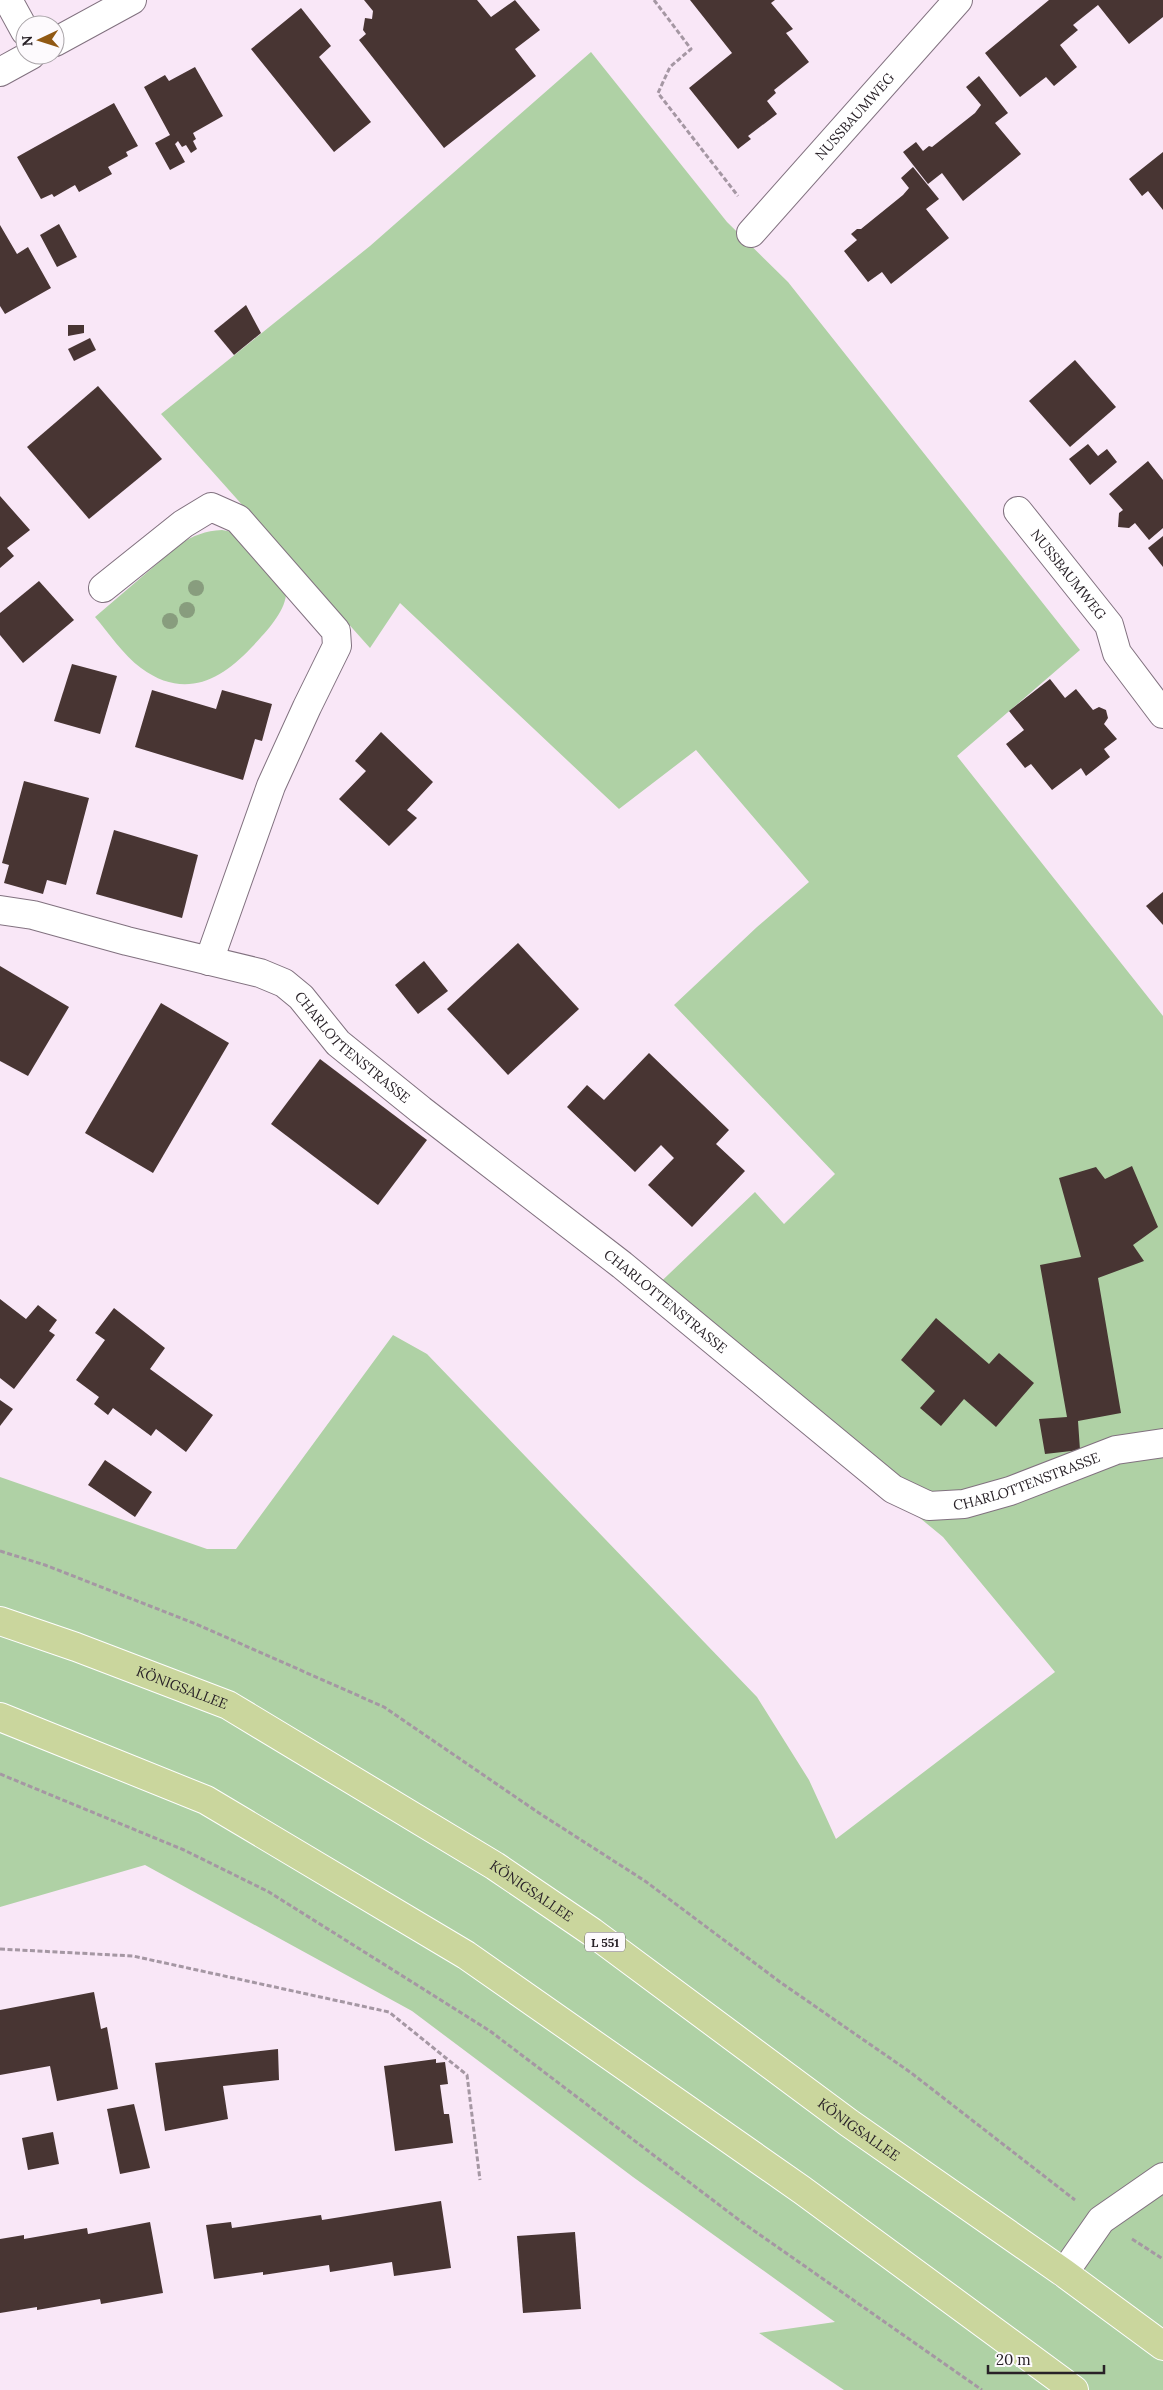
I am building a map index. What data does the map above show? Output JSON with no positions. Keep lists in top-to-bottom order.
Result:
{
  "streets": {
    "main road": ["KÖNIGSALLEE", "L 551"],
    "street": ["NUSSBAUMWEG", "CHARLOTTENSTRASSE"]
  },
  "scale_bar": "20 m",
  "north": "left"
}
